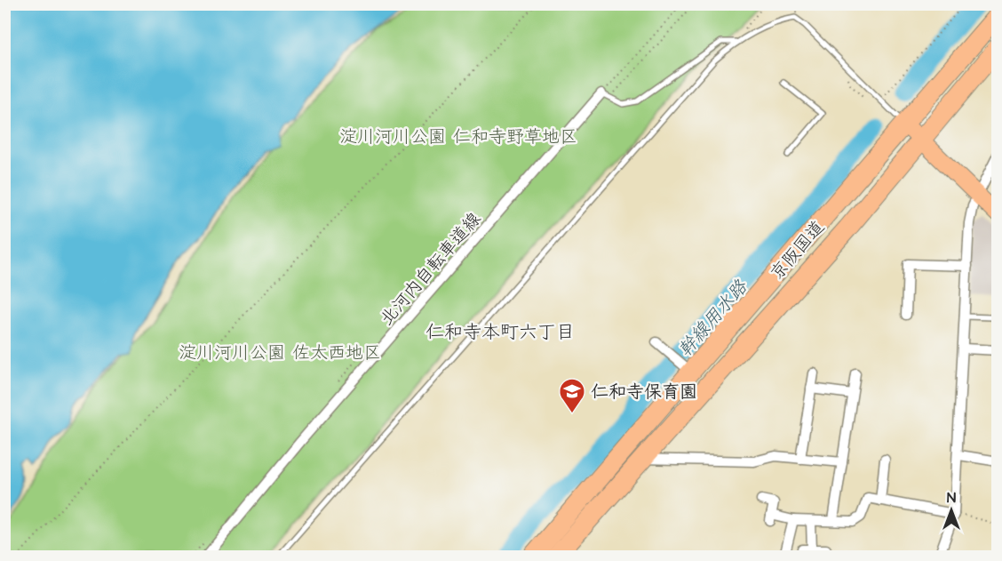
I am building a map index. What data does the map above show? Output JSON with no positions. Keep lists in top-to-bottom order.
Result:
{
  "streets": {
    "highway": ["京阪国道"],
    "street": ["北河内自転車道線"]
  },
  "districts": ["仁和寺本町六丁目"],
  "water": ["幹線用水路"],
  "parks": ["淀川河川公園 仁和寺野草地区", "淀川河川公園 佐太西地区"],
  "places": {
    "school or university": ["仁和寺保育園"]
  },
  "north": "top"
}
